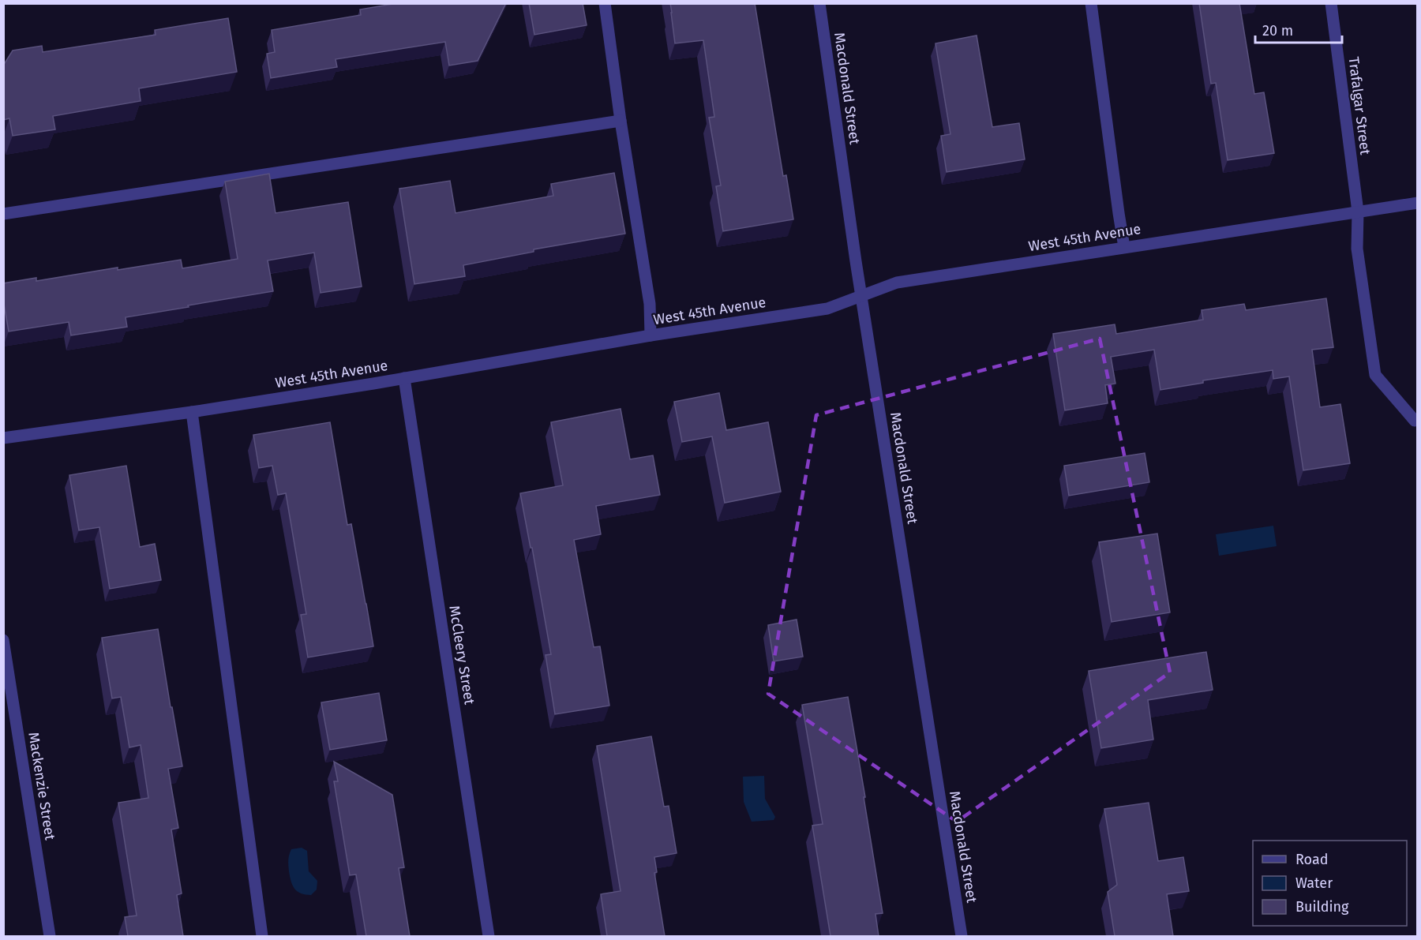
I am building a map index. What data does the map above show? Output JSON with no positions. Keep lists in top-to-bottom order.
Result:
{
  "streets": {
    "street": [
      "Macdonald Street",
      "Trafalgar Street",
      "West 45th Avenue",
      "McCleery Street",
      "Mackenzie Street"
    ]
  },
  "crossings": [
    ["Macdonald Street", "West 45th Avenue"],
    ["Trafalgar Street", "West 45th Avenue"],
    ["West 45th Avenue", "McCleery Street"]
  ],
  "legend": ["Road", "Water", "Building"],
  "scale_bar": "20 m"
}
